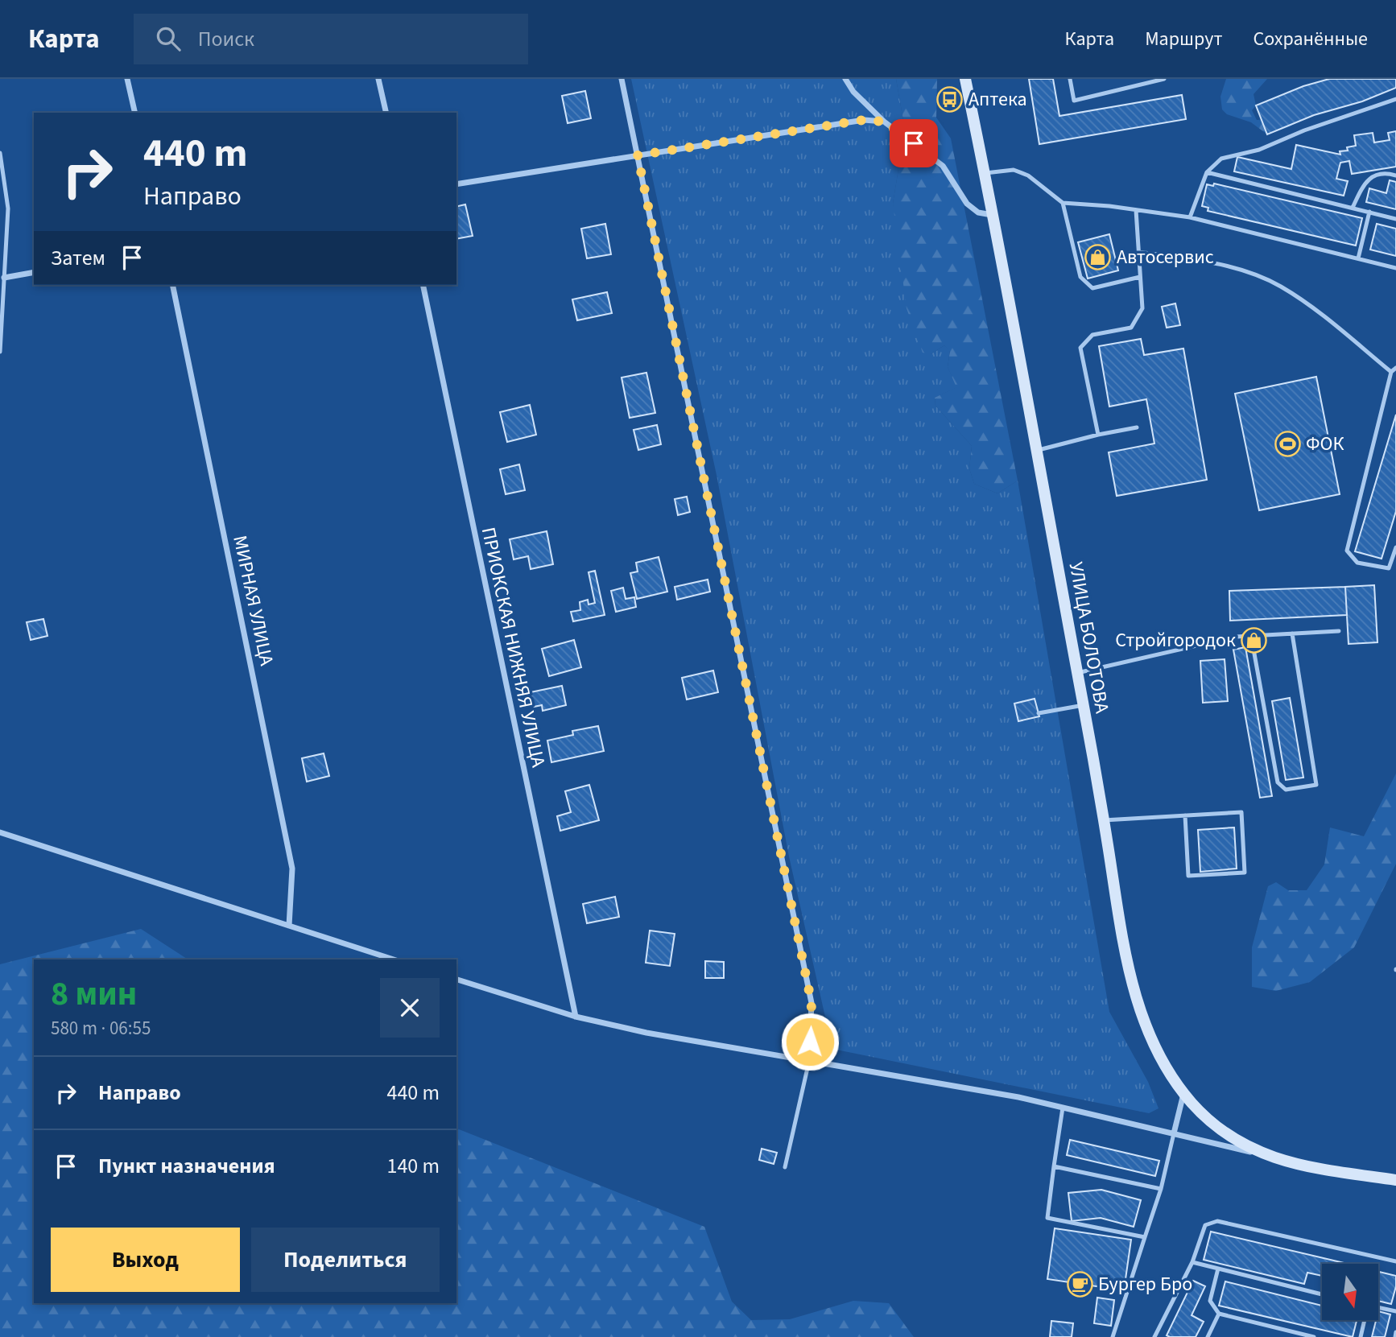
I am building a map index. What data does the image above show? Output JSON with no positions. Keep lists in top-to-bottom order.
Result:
{
  "streets": {
    "main road": ["УЛИЦА БОЛОТОВА"],
    "street": ["МИРНАЯ УЛИЦА", "ПРИОКСКАЯ НИЖНЯЯ УЛИЦА"]
  },
  "places": {
    "bus stop": ["Аптека"],
    "shop": ["Автосервис", "Стройгородок"],
    "sports": ["ФОК"],
    "cafe": ["Бургер Бро"]
  },
  "north": "bottom",
  "page": {
    "header": "Карта",
    "search": "Поиск",
    "nav": ["Карта", "Маршрут", "Сохранённые"],
    "turn": ["440 m", "Направо"],
    "then": "Затем",
    "heading": ["8 мин", "580 m · 06:55"],
    "list": [
      {
        "name": "Направо",
        "value": "440 m"
      },
      {
        "name": "Пункт назначения",
        "value": "140 m"
      }
    ],
    "buttons": ["Выход", "Поделиться"]
  }
}
